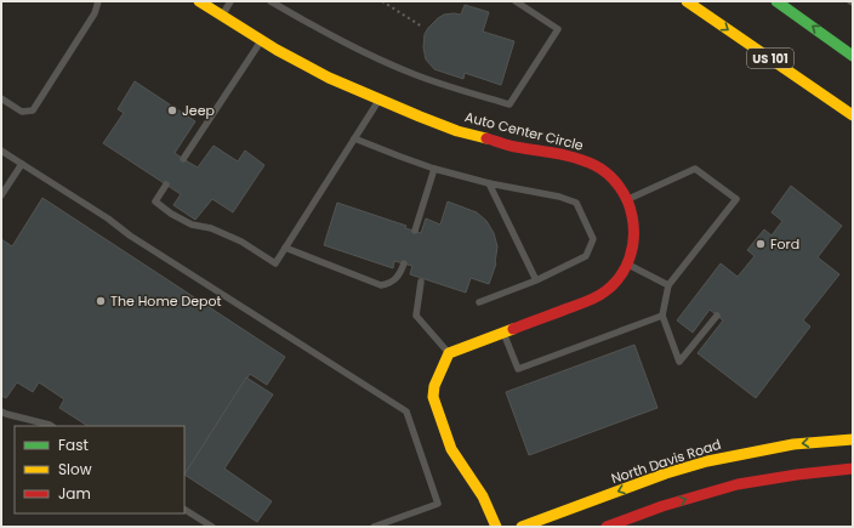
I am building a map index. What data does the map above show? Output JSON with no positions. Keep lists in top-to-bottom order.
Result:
{
  "streets": {
    "main road": ["US 101", "Auto Center Circle", "North Davis Road"]
  },
  "places": ["Jeep", "Ford", "The Home Depot"],
  "legend": ["Fast", "Slow", "Jam"]
}
